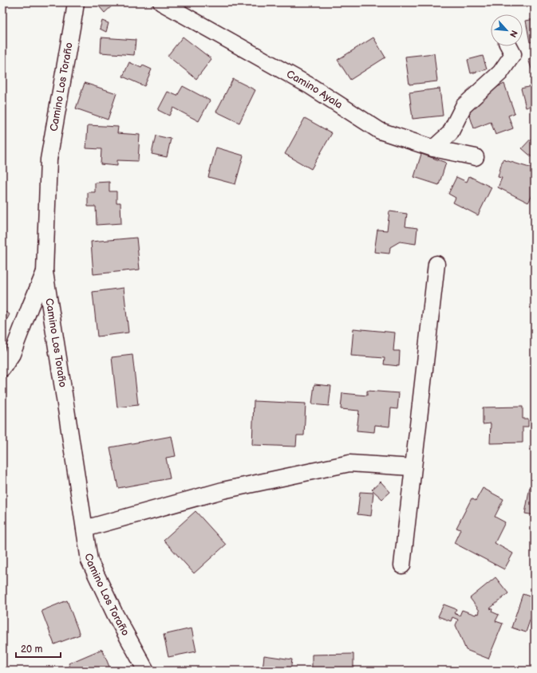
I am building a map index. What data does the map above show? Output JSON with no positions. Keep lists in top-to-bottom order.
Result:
{
  "streets": {
    "street": ["Camino Los Toraño", "Camino Ayala"]
  },
  "scale_bar": "20 m",
  "north": "bottom right"
}
